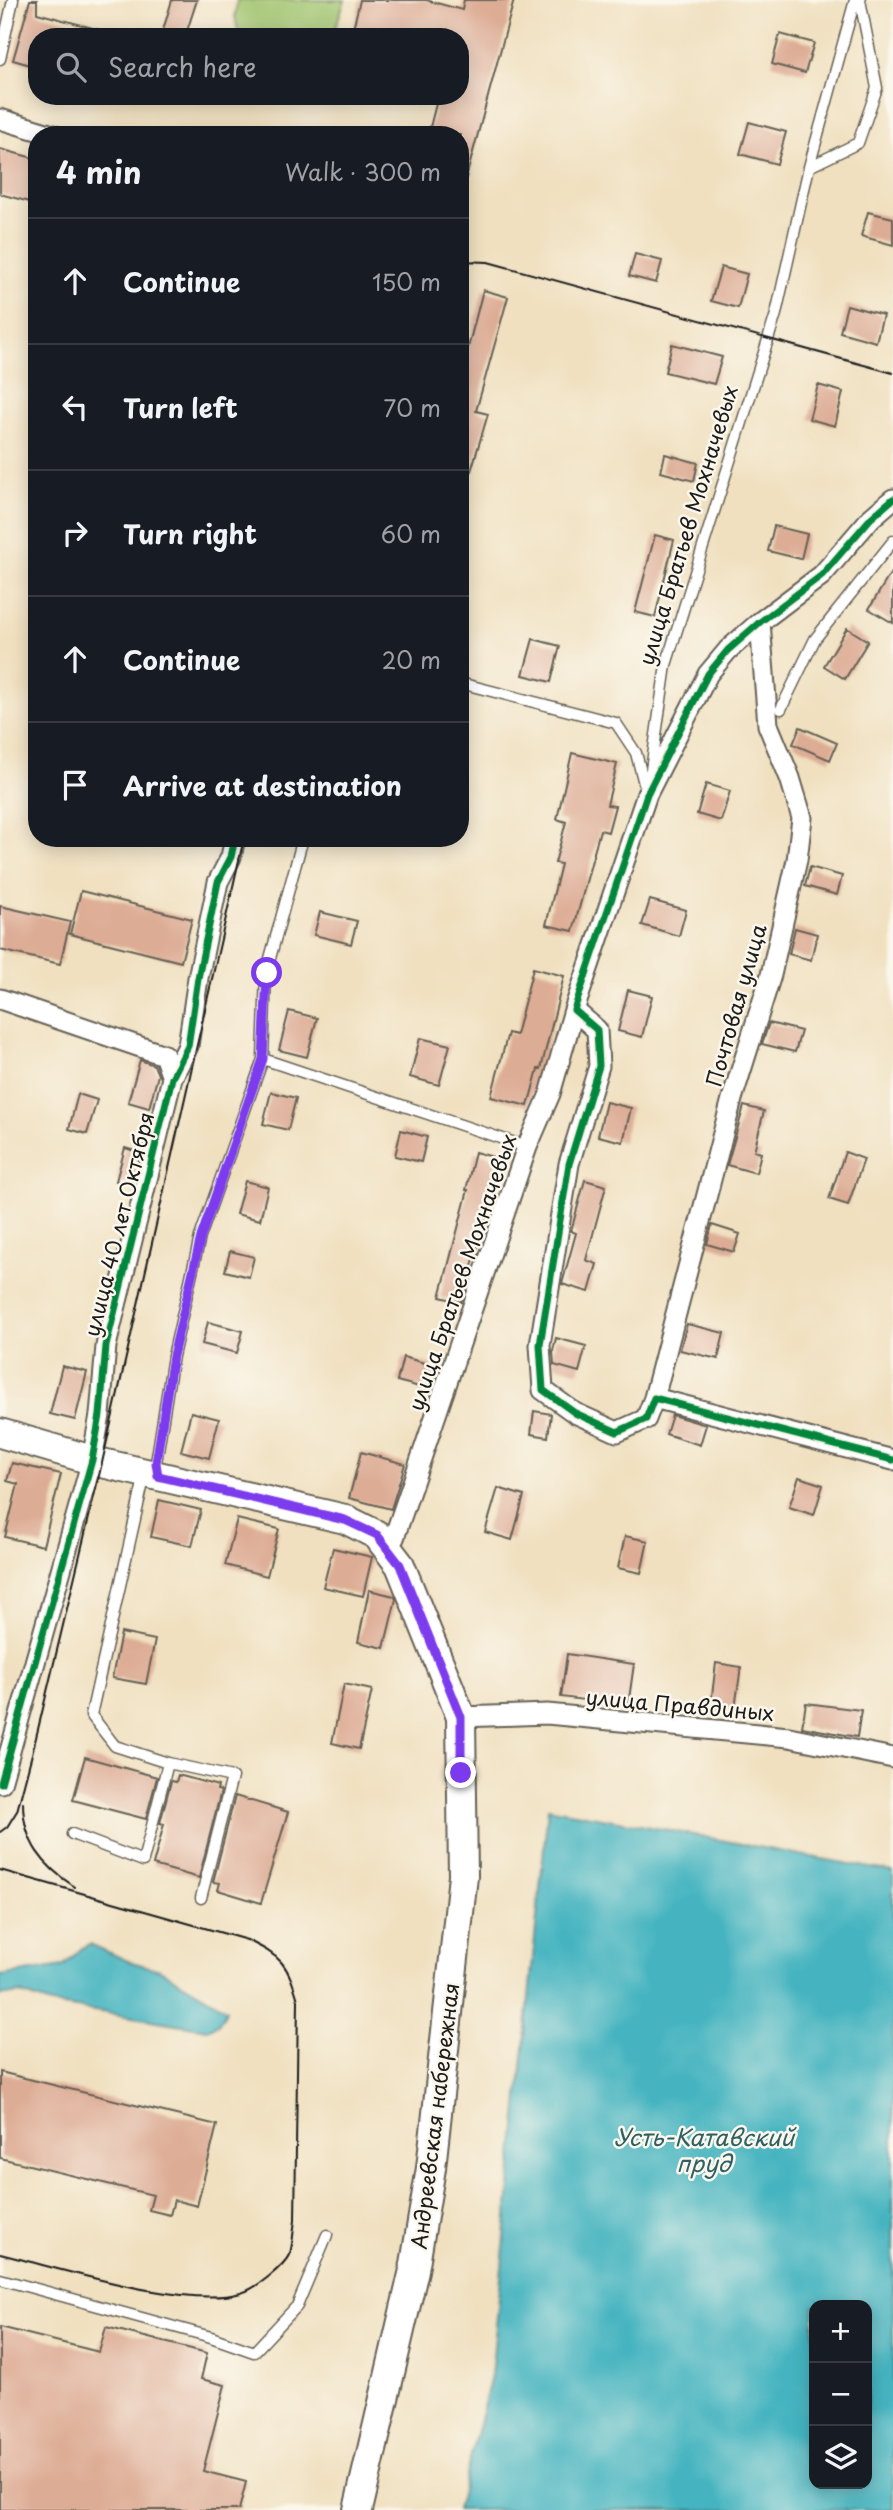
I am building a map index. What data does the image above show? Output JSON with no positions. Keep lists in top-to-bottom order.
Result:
{
  "streets": {
    "main road": ["Андреевская набережная"],
    "street": [
      "улица Братьев Мохначевых",
      "Почтовая улица",
      "улица 40 лет Октября",
      "улица Правдиных"
    ]
  },
  "crossings": [
    ["улица Братьев Мохначевых", "Почтовая улица"],
    ["улица Правдиных", "Андреевская набережная"]
  ],
  "water": ["Усть-Катавский пруд"],
  "page": {
    "search": "Search here",
    "heading": ["4 min", "Walk · 300 m"],
    "list": [
      ["Continue", "150 m"],
      ["Turn left", "70 m"],
      ["Turn right", "60 m"],
      ["Continue", "20 m"],
      "Arrive at destination"
    ],
    "map_buttons": ["+", "−"]
  }
}
